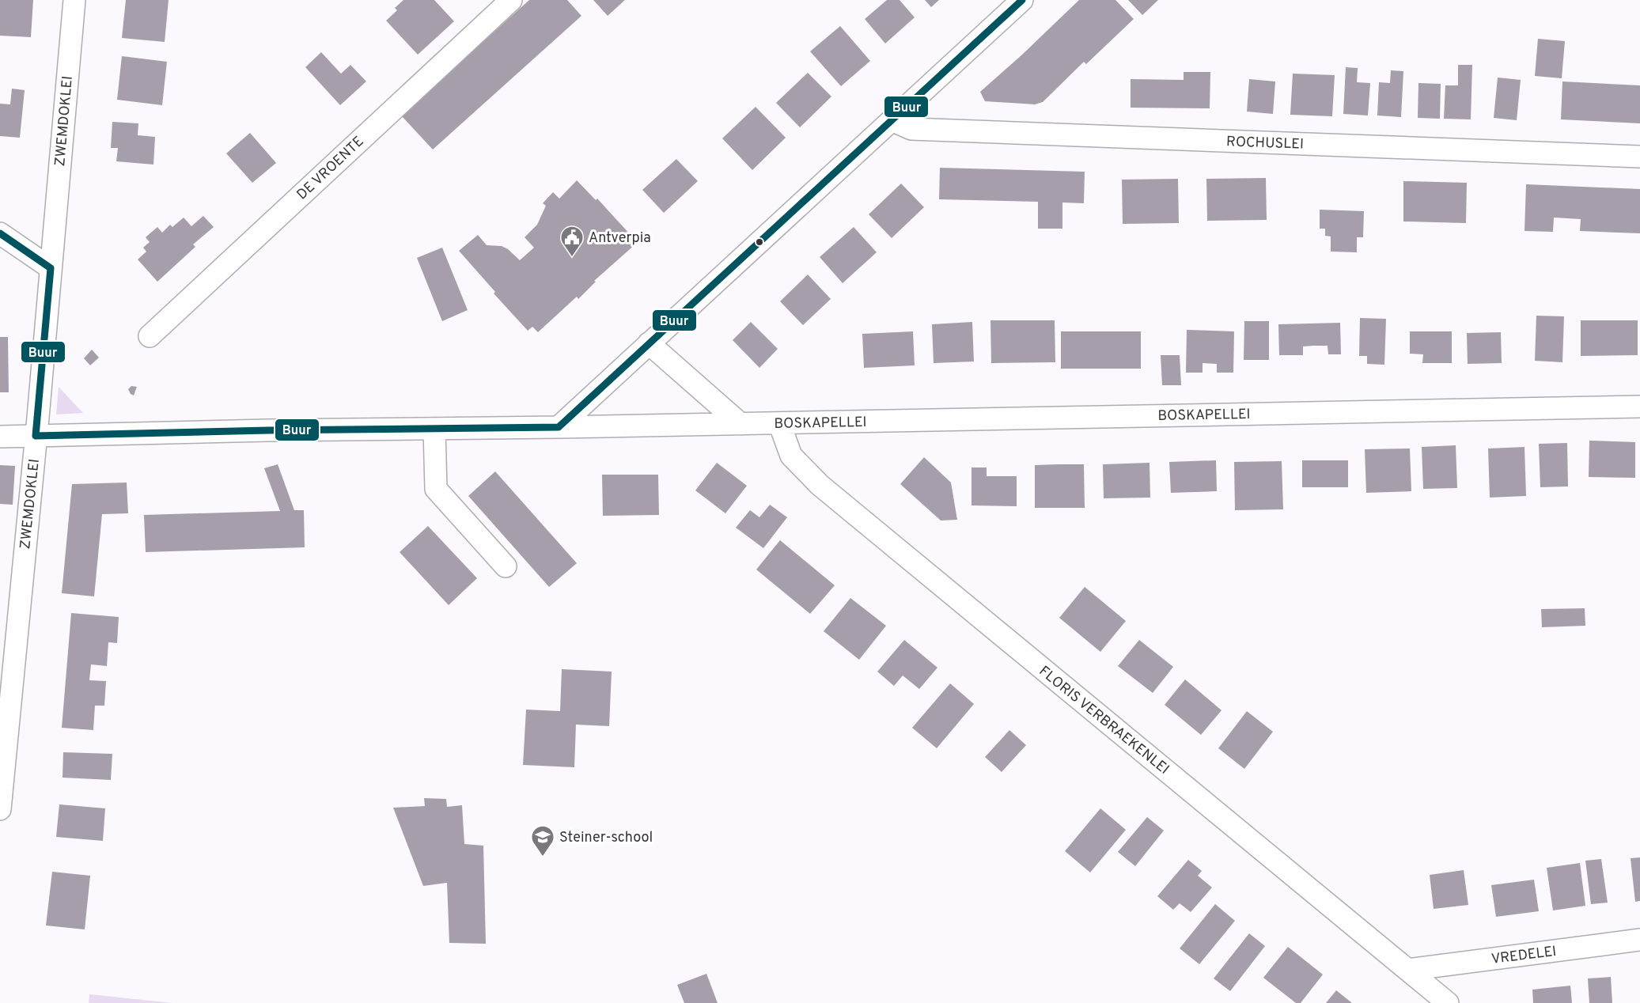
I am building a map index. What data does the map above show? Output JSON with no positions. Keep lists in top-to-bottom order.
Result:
{
  "streets": {
    "street": [
      "ZWEMDOKLEI",
      "ROCHUSLEI",
      "DE VROENTE",
      "BOSKAPELLEI",
      "FLORIS VERBRAEKENLEI",
      "VREDELEI"
    ]
  },
  "crossings": [
    ["ZWEMDOKLEI", "BOSKAPELLEI"],
    ["BOSKAPELLEI", "FLORIS VERBRAEKENLEI"],
    ["FLORIS VERBRAEKENLEI", "VREDELEI"]
  ],
  "places": {
    "public building": ["Antverpia"],
    "school or university": ["Steiner-school"]
  },
  "lines": ["transit line Buur"]
}
